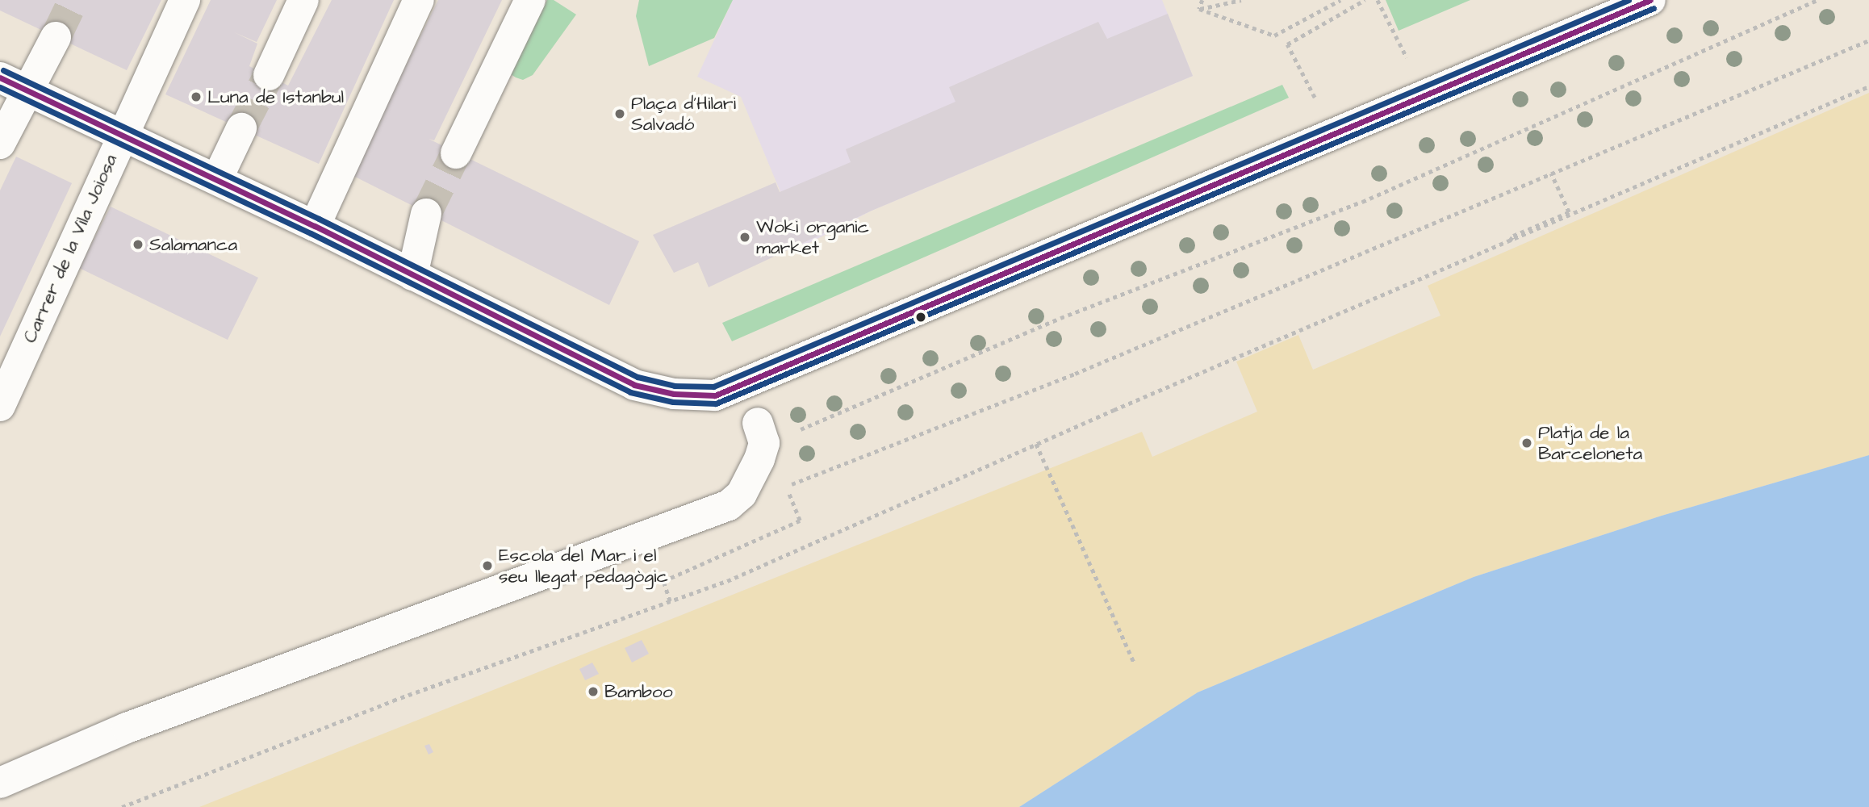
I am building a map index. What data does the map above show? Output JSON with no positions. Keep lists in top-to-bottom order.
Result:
{
  "streets": {
    "street": ["Carrer de la Vila Joiosa"]
  },
  "places": [
    "Luna de Istanbul",
    "Plaça d'Hilari Salvadó",
    "Woki organic market",
    "Salamanca",
    "Platja de la Barceloneta",
    "Escola del Mar i el seu llegat pedagògic",
    "Bamboo"
  ]
}
